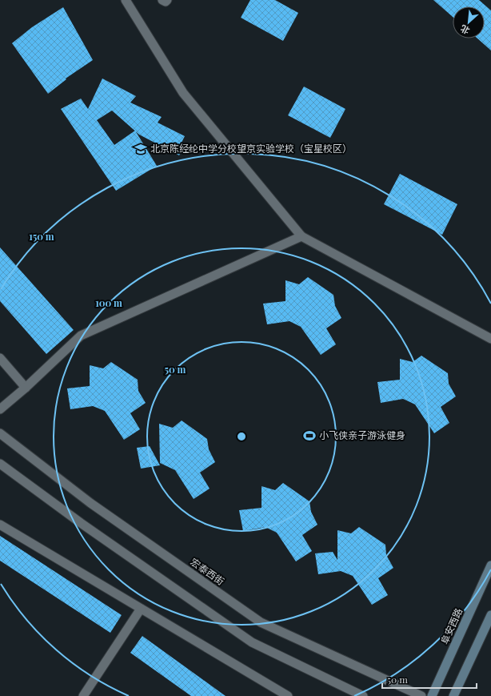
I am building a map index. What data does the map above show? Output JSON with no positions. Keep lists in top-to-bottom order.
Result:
{
  "streets": {
    "main road": ["阜安西路"],
    "street": ["宏泰西街"]
  },
  "places": {
    "school or university": ["北京陈经纶中学分校望京实验学校（宝星校区）"],
    "sports": ["小飞侠亲子游泳健身"]
  },
  "scale_bar": "50 m",
  "north": "bottom left",
  "rings": ["150 m", "100 m", "50 m"]
}
